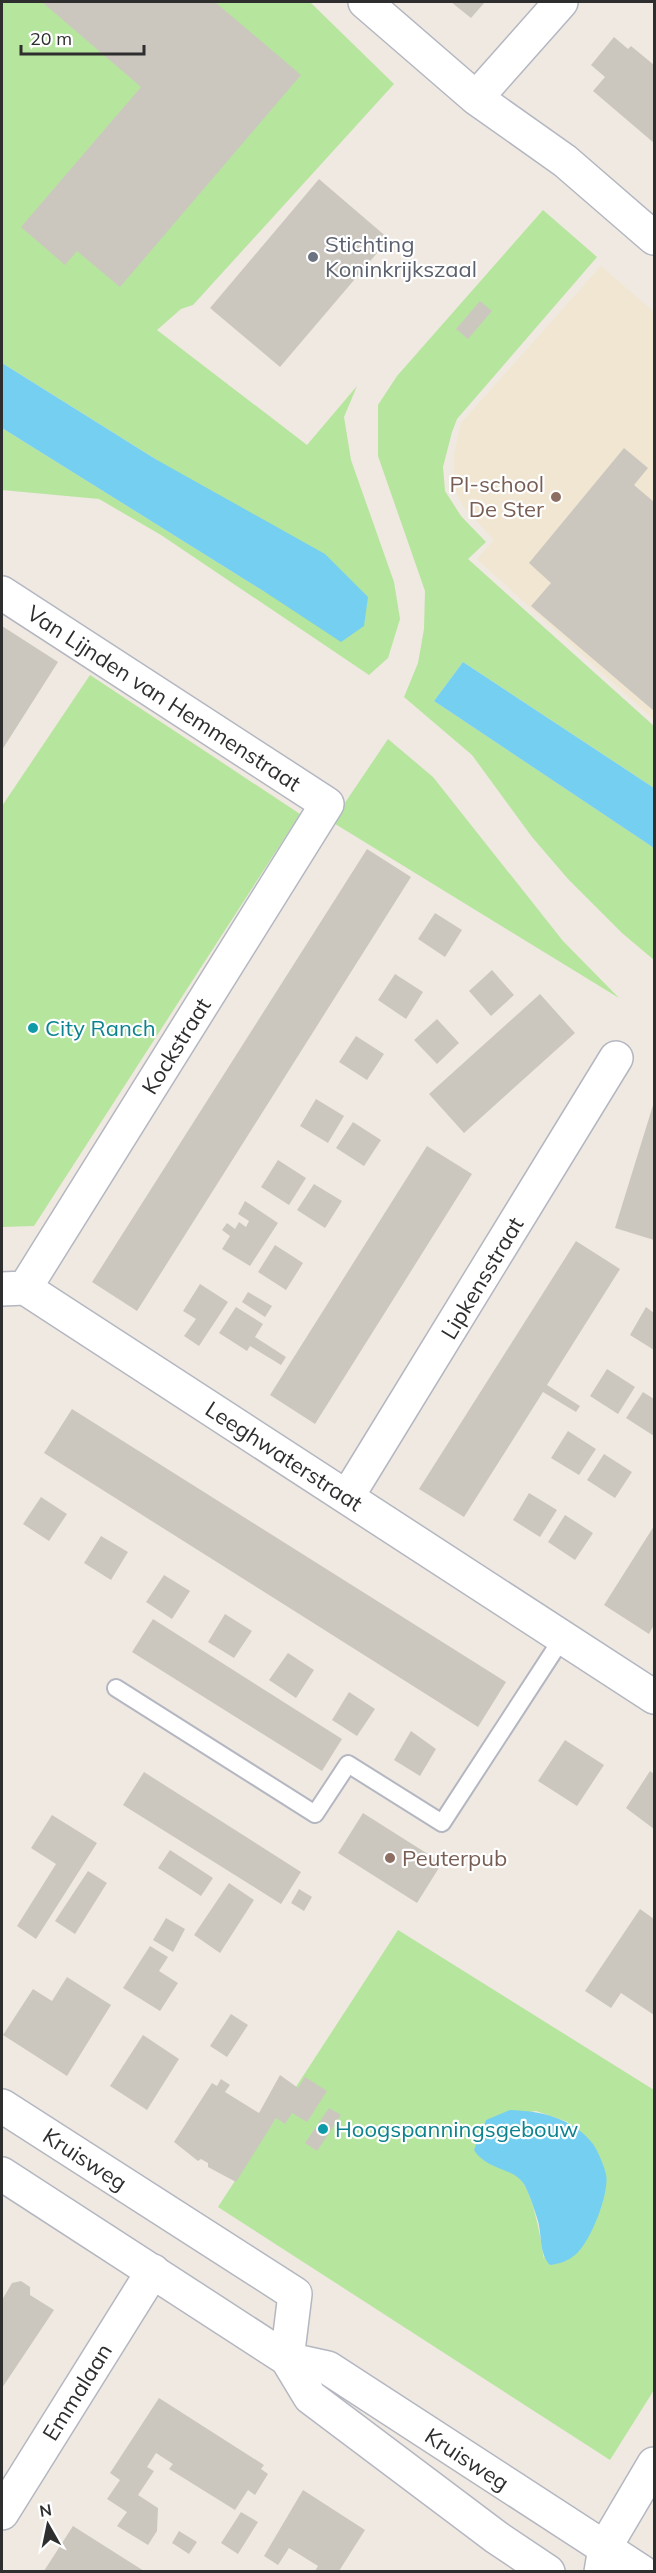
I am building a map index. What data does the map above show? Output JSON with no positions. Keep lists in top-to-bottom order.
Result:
{
  "streets": {
    "street": [
      "Van Lijnden van Hemmenstraat",
      "Kockstraat",
      "Lipkensstraat",
      "Leeghwaterstraat",
      "Kruisweg",
      "Emmalaan"
    ]
  },
  "crossings": [
    ["Van Lijnden van Hemmenstraat", "Kockstraat"],
    ["Kockstraat", "Leeghwaterstraat"],
    ["Lipkensstraat", "Leeghwaterstraat"],
    ["Kruisweg", "Emmalaan"]
  ],
  "places": [
    "Stichting Koninkrijkszaal",
    "PI-school De Ster",
    "City Ranch",
    "Peuterpub",
    "Hoogspanningsgebouw"
  ],
  "scale_bar": "20 m",
  "north": "top"
}
